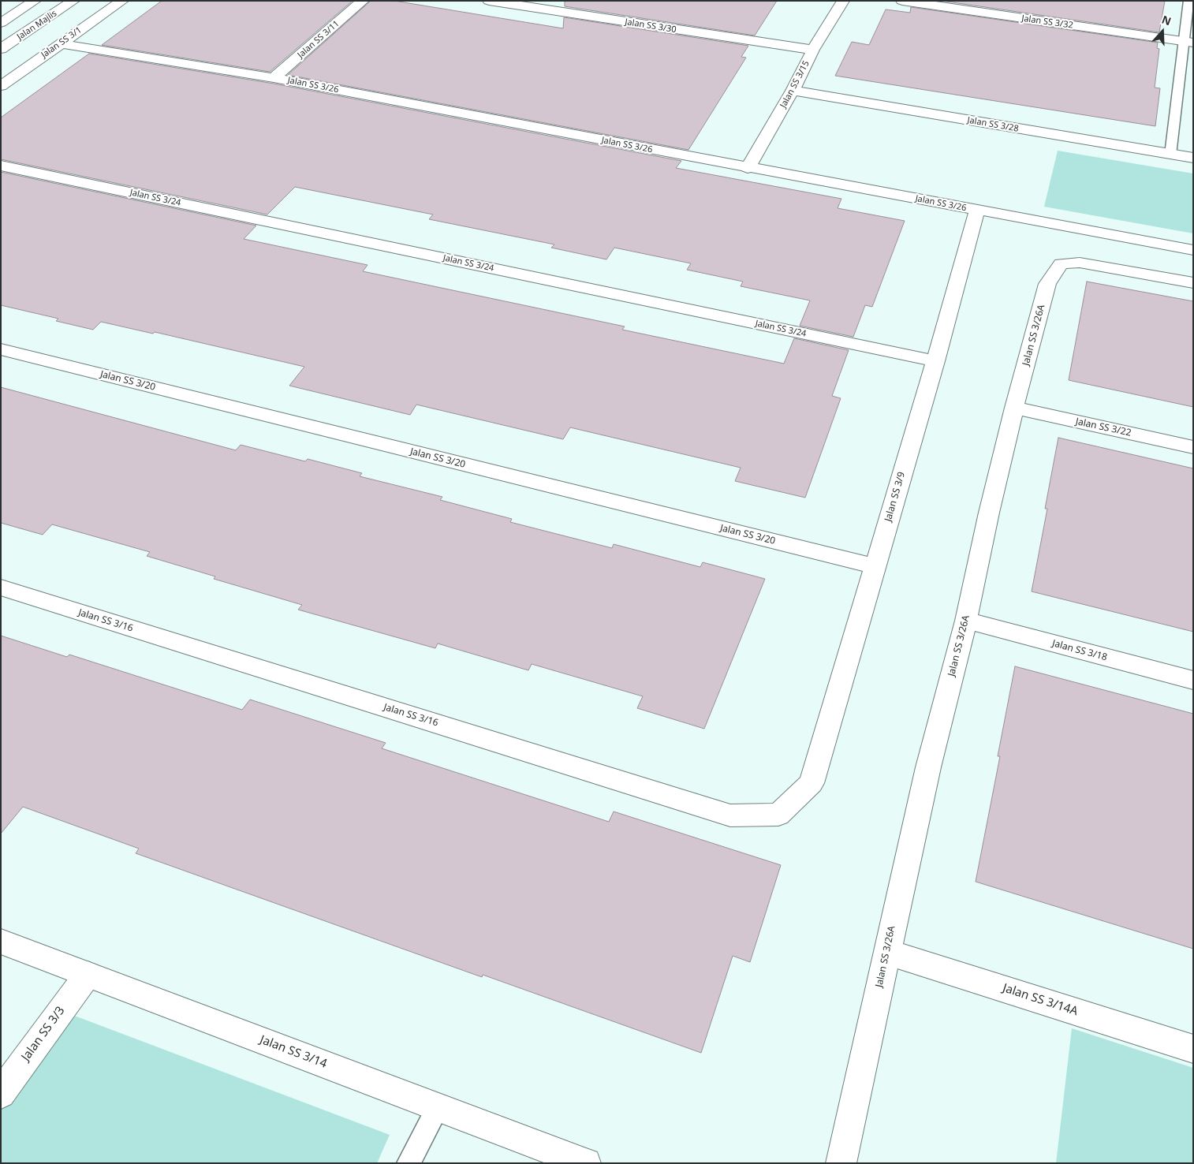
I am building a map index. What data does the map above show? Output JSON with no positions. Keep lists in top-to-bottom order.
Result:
{
  "streets": {
    "street": [
      "Jalan SS 3/32",
      "Jalan Majlis",
      "Jalan SS 3/30",
      "Jalan SS 3/11",
      "Jalan SS 3/1",
      "Jalan SS 3/15",
      "Jalan SS 3/26",
      "Jalan SS 3/28",
      "Jalan SS 3/24",
      "Jalan SS 3/26A",
      "Jalan SS 3/20",
      "Jalan SS 3/22",
      "Jalan SS 3/9",
      "Jalan SS 3/16",
      "Jalan SS 3/18",
      "Jalan SS 3/14A",
      "Jalan SS 3/3",
      "Jalan SS 3/14"
    ]
  },
  "crossings": [
    ["Jalan SS 3/30", "Jalan SS 3/15"],
    ["Jalan SS 3/11", "Jalan SS 3/26"],
    ["Jalan SS 3/1", "Jalan SS 3/26"],
    ["Jalan SS 3/15", "Jalan SS 3/26"],
    ["Jalan SS 3/15", "Jalan SS 3/28"],
    ["Jalan SS 3/26", "Jalan SS 3/9"],
    ["Jalan SS 3/24", "Jalan SS 3/9"],
    ["Jalan SS 3/26A", "Jalan SS 3/22"],
    ["Jalan SS 3/26A", "Jalan SS 3/18"],
    ["Jalan SS 3/26A", "Jalan SS 3/14A"],
    ["Jalan SS 3/20", "Jalan SS 3/9"],
    ["Jalan SS 3/9", "Jalan SS 3/16"],
    ["Jalan SS 3/3", "Jalan SS 3/14"]
  ],
  "north": "top"
}
